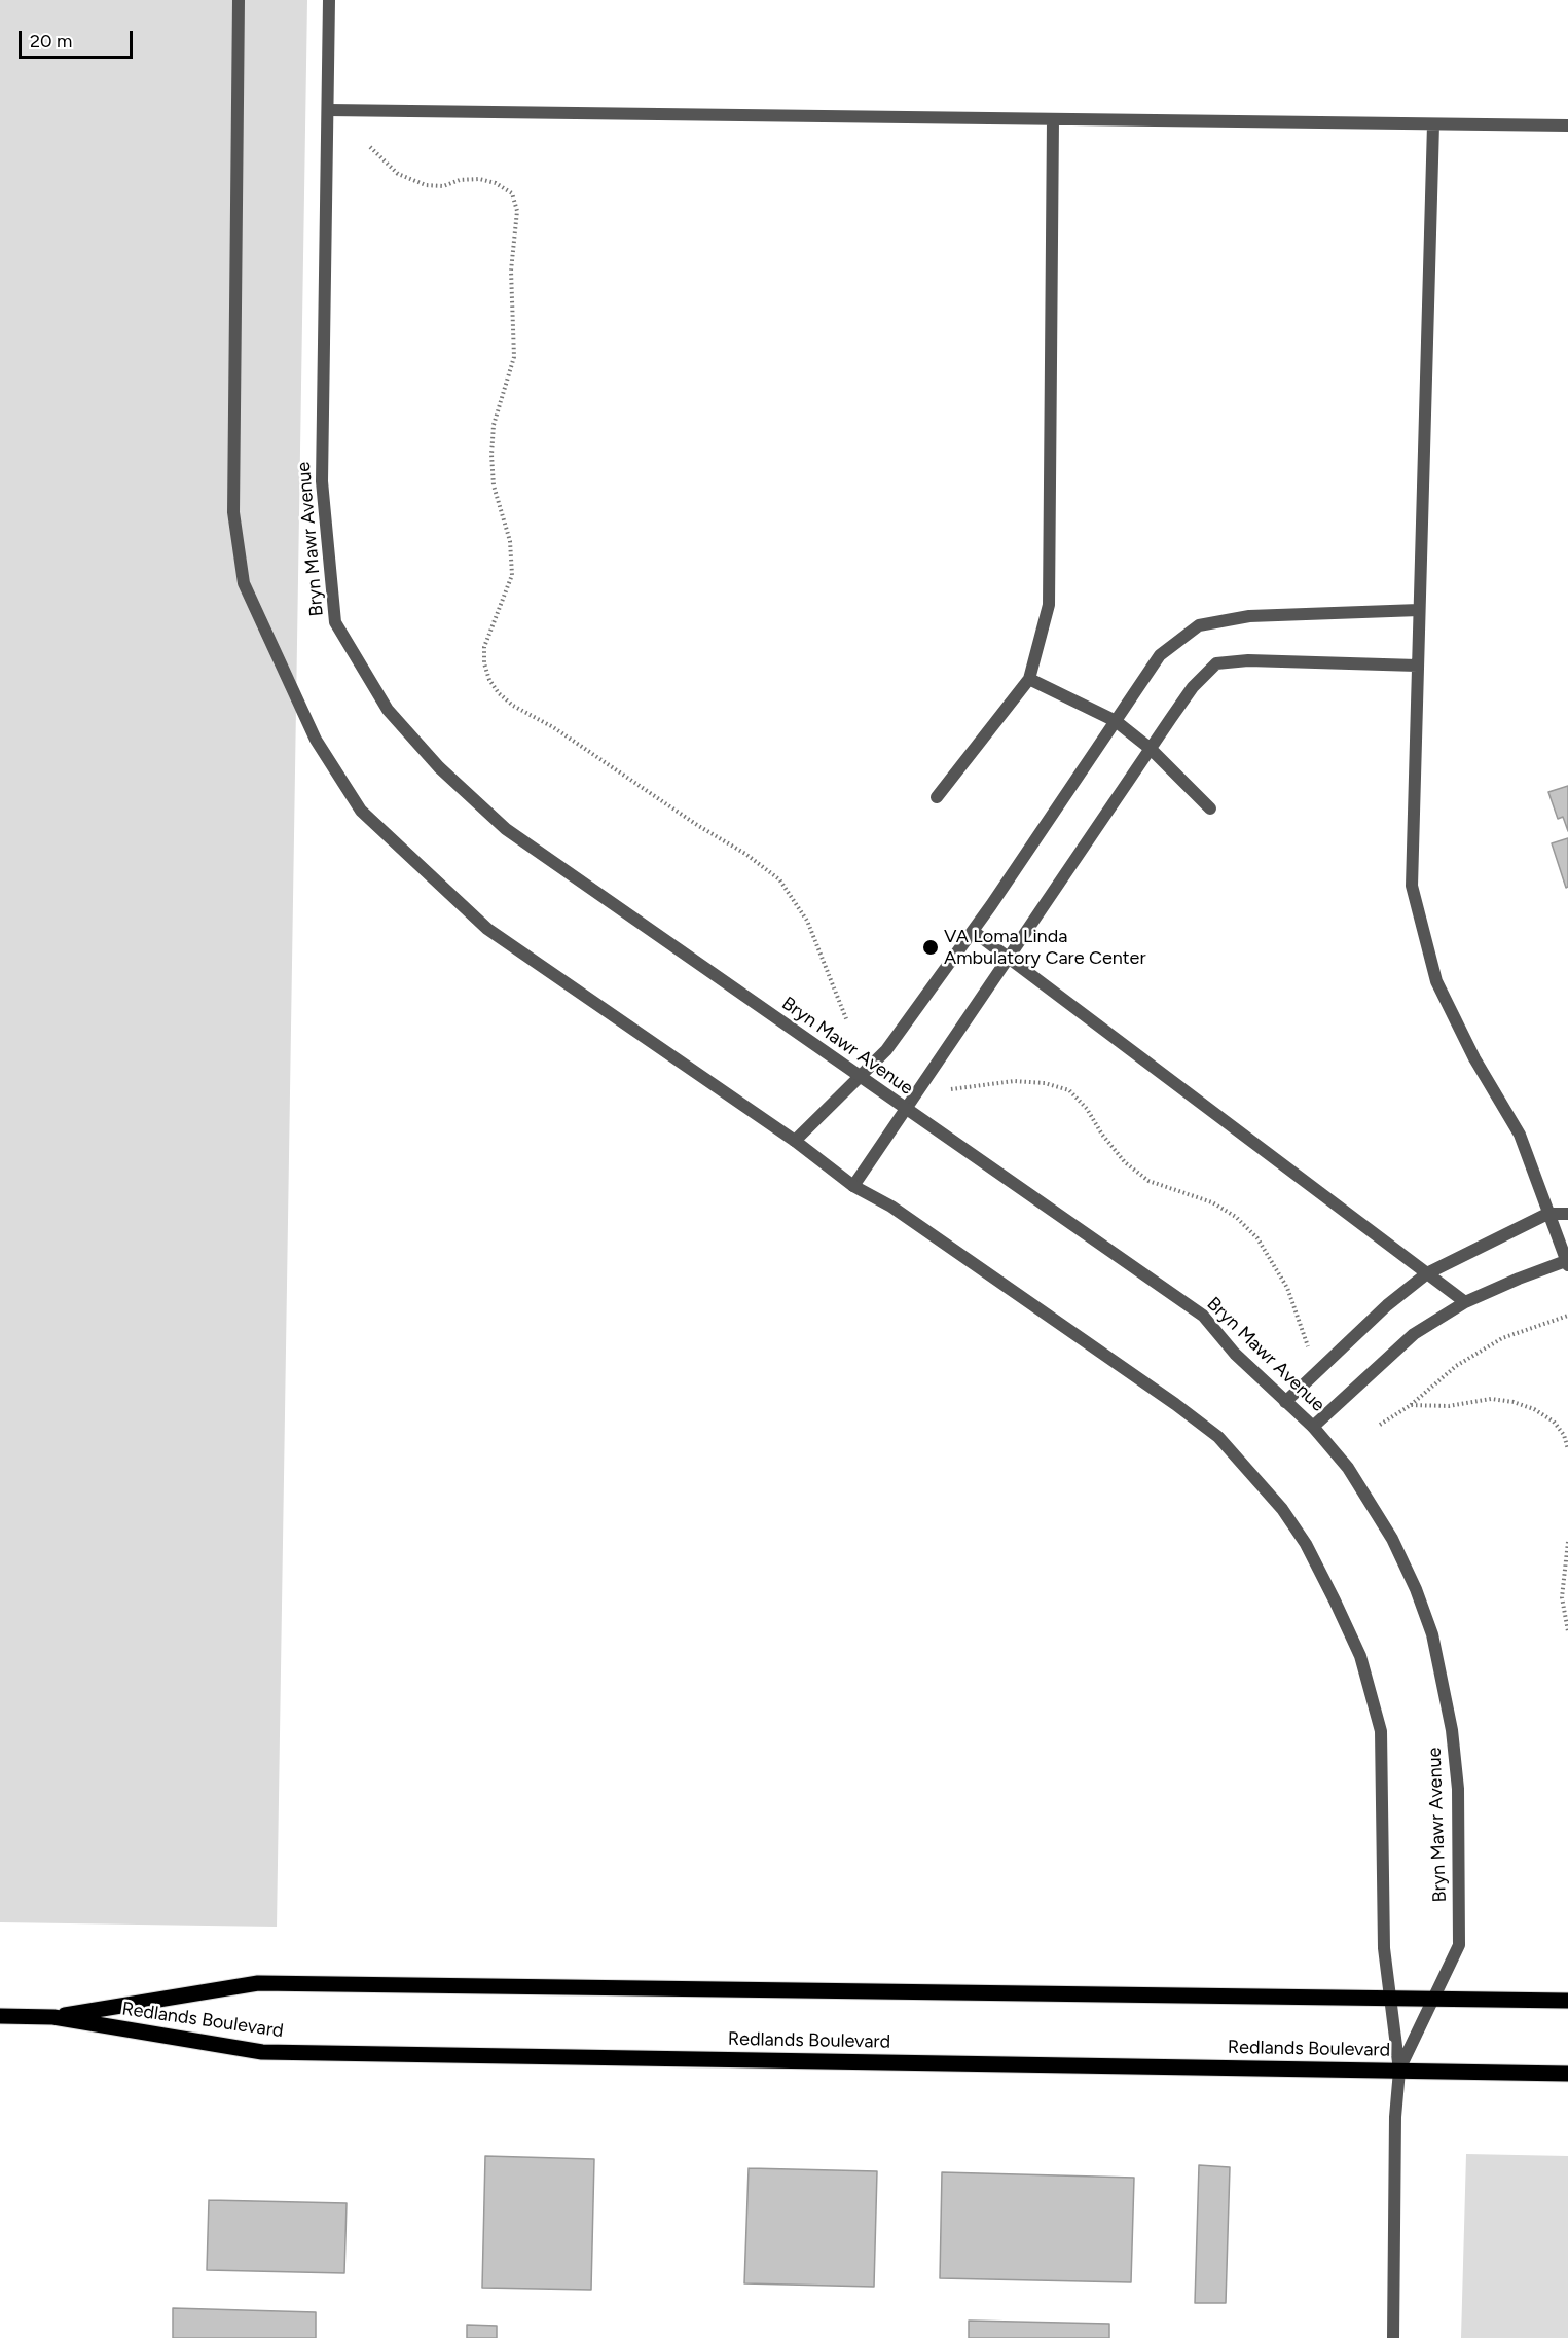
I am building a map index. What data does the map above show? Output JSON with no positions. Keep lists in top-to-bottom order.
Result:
{
  "streets": {
    "main road": ["Redlands Boulevard"],
    "street": ["Bryn Mawr Avenue"]
  },
  "crossings": [
    ["Bryn Mawr Avenue", "Redlands Boulevard"]
  ],
  "places": ["VA Loma Linda Ambulatory Care Center"],
  "scale_bar": "20 m"
}
